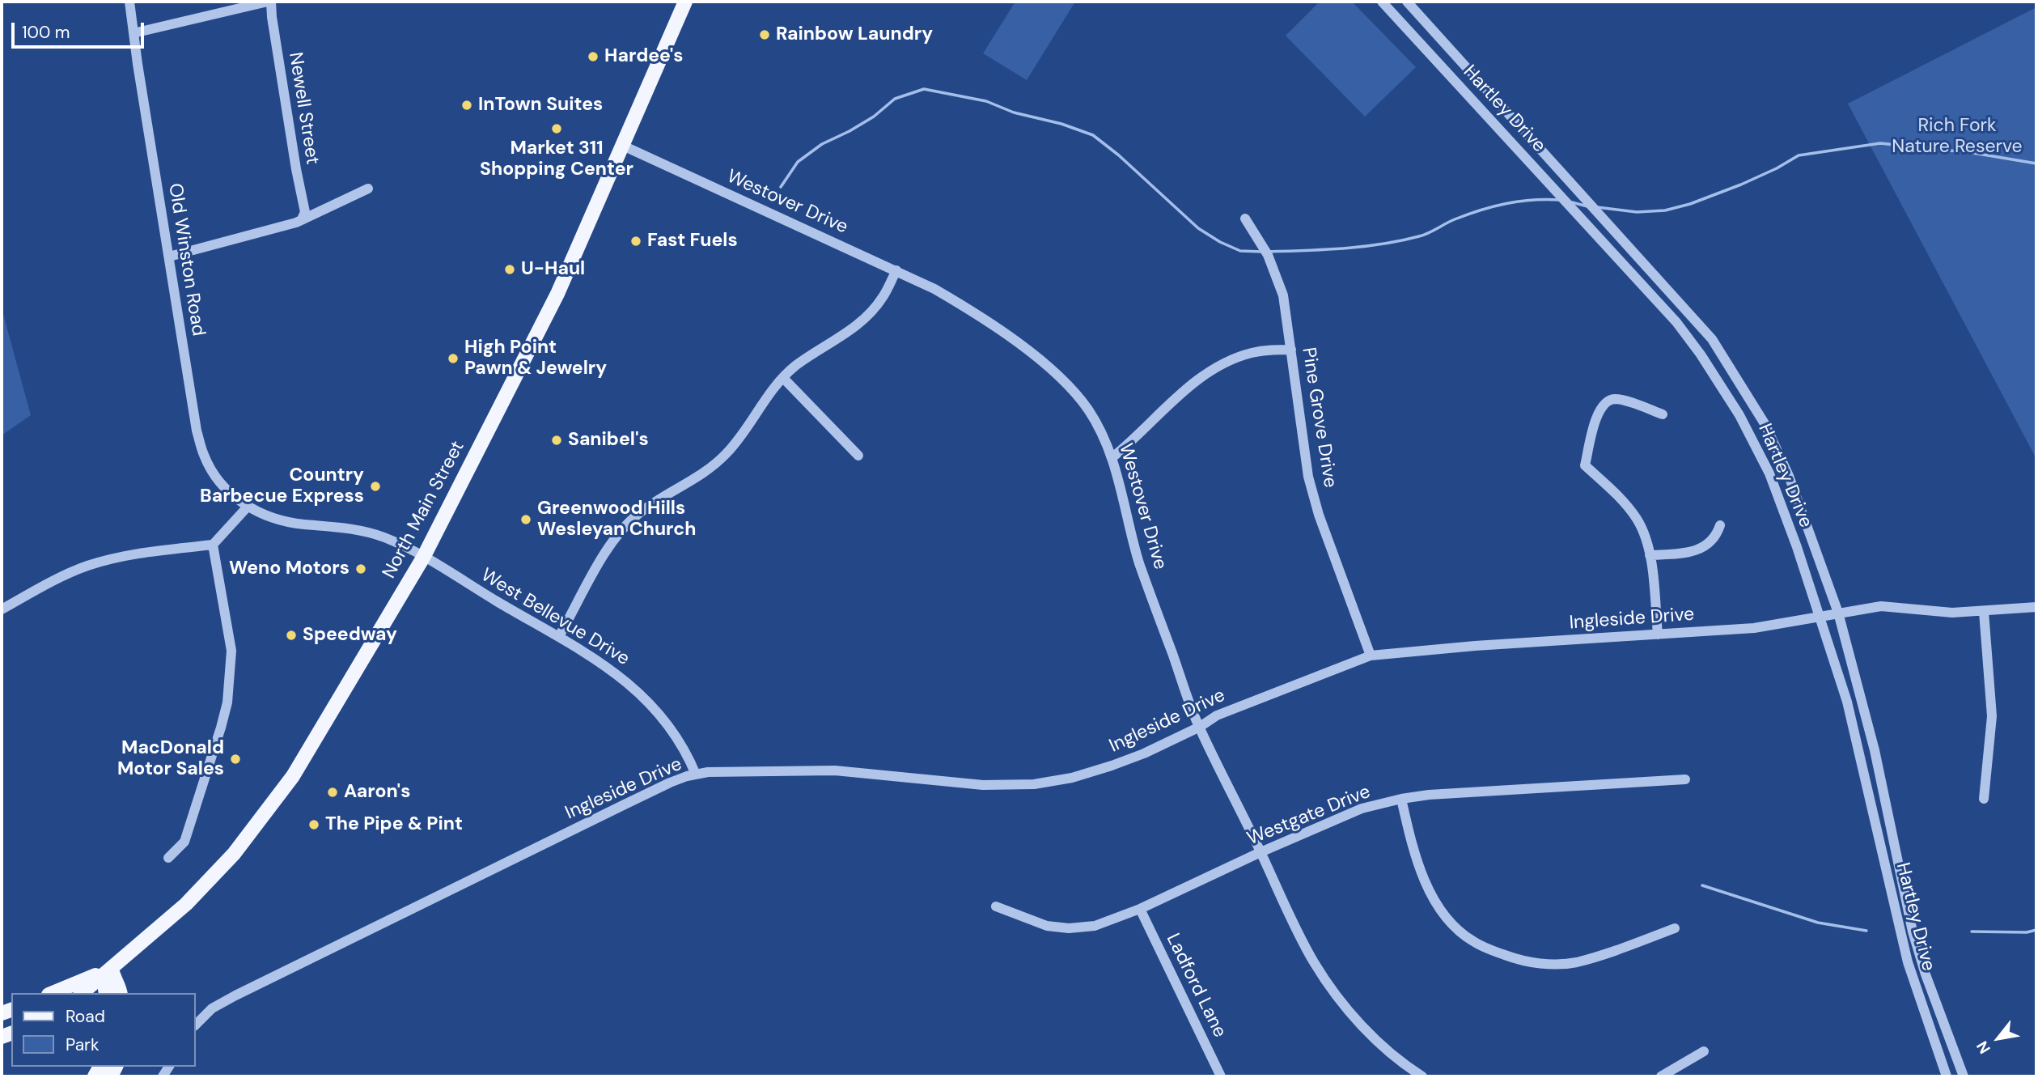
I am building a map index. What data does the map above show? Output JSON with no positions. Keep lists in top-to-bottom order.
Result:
{
  "streets": {
    "main road": ["North Main Street"],
    "street": [
      "Newell Street",
      "Hartley Drive",
      "Westover Drive",
      "Old Winston Road",
      "Pine Grove Drive",
      "West Bellevue Drive",
      "Ingleside Drive",
      "Westgate Drive",
      "Ladford Lane"
    ]
  },
  "crossings": [
    ["Hartley Drive", "Ingleside Drive"],
    ["Westover Drive", "North Main Street"],
    ["Westover Drive", "Ingleside Drive"],
    ["Westover Drive", "Westgate Drive"],
    ["Old Winston Road", "North Main Street"],
    ["Old Winston Road", "West Bellevue Drive"],
    ["Pine Grove Drive", "Ingleside Drive"],
    ["North Main Street", "West Bellevue Drive"],
    ["West Bellevue Drive", "Ingleside Drive"],
    ["Westgate Drive", "Ladford Lane"]
  ],
  "parks": ["Rich Fork Nature Reserve"],
  "places": [
    "Rainbow Laundry",
    "Hardee's",
    "InTown Suites",
    "Market 311 Shopping Center",
    "Fast Fuels",
    "U-Haul",
    "High Point Pawn & Jewelry",
    "Sanibel's",
    "Country Barbecue Express",
    "Greenwood Hills Wesleyan Church",
    "Weno Motors",
    "Speedway",
    "MacDonald Motor Sales",
    "Aaron's",
    "The Pipe & Pint"
  ],
  "legend": ["Road", "Park"],
  "scale_bar": "100 m",
  "north": "bottom left"
}
